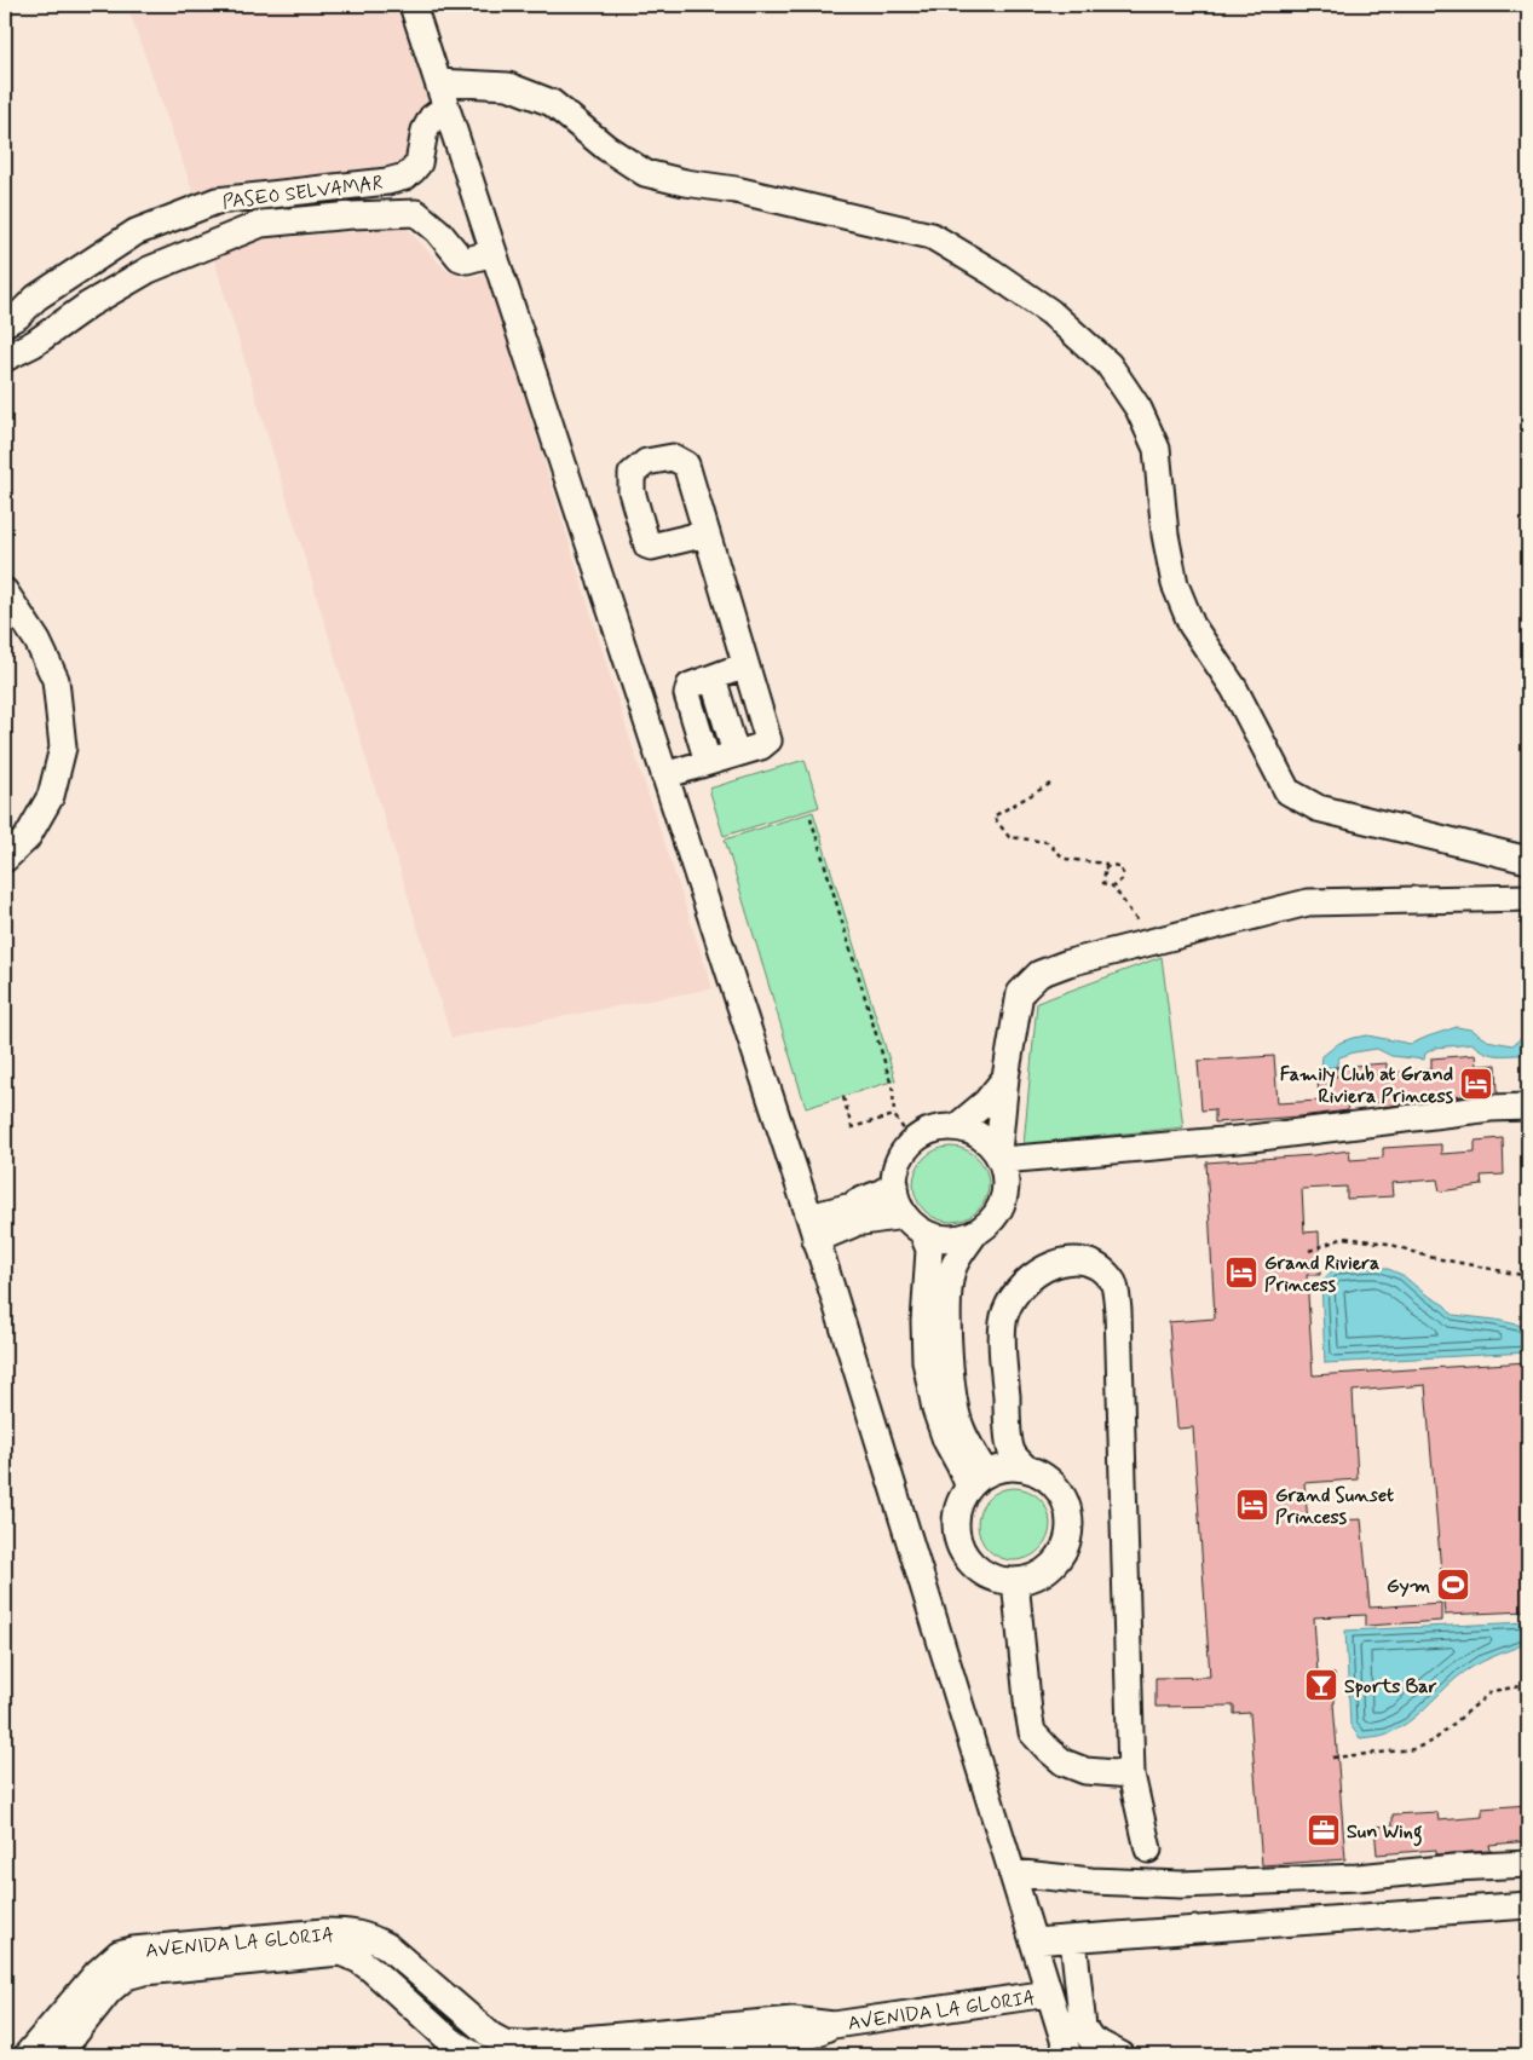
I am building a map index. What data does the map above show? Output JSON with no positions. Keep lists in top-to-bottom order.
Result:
{
  "streets": {
    "street": ["PASEO SELVAMAR", "AVENIDA LA GLORIA"]
  },
  "places": {
    "hotel": ["Family Club at Grand Riviera Princess", "Grand Riviera Princess", "Grand Sunset Princess"],
    "sports": ["Gym"],
    "bar": ["Sports Bar"],
    "office": ["Sun Wing"]
  }
}
